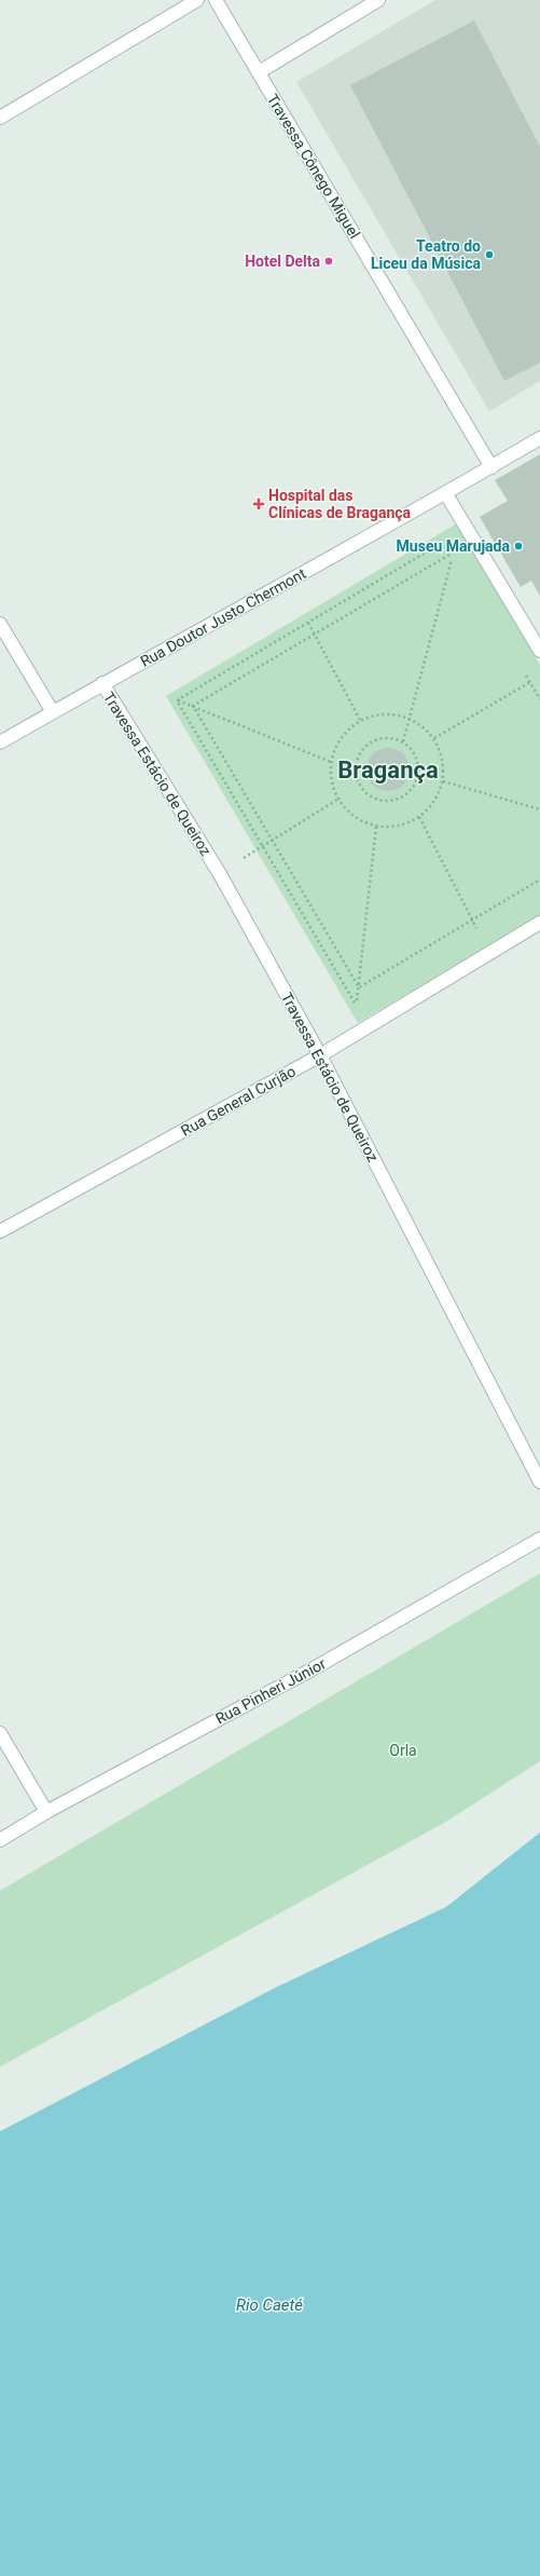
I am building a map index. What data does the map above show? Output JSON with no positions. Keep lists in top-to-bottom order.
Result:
{
  "streets": {
    "street": [
      "Travessa Cônego Miguel",
      "Rua Doutor Justo Chermont",
      "Travessa Estácio de Queiroz",
      "Rua General Curjão",
      "Rua Pinheri Júnior"
    ]
  },
  "crossings": [
    ["Travessa Cônego Miguel", "Rua Doutor Justo Chermont"],
    ["Rua Doutor Justo Chermont", "Travessa Estácio de Queiroz"],
    ["Travessa Estácio de Queiroz", "Rua General Curjão"]
  ],
  "districts": ["Bragança"],
  "water": ["Rio Caeté"],
  "parks": ["Orla"],
  "places": {
    "other": ["Teatro do Liceu da Música", "Hotel Delta", "Museu Marujada"],
    "health": ["Hospital das Clínicas de Bragança"]
  }
}
